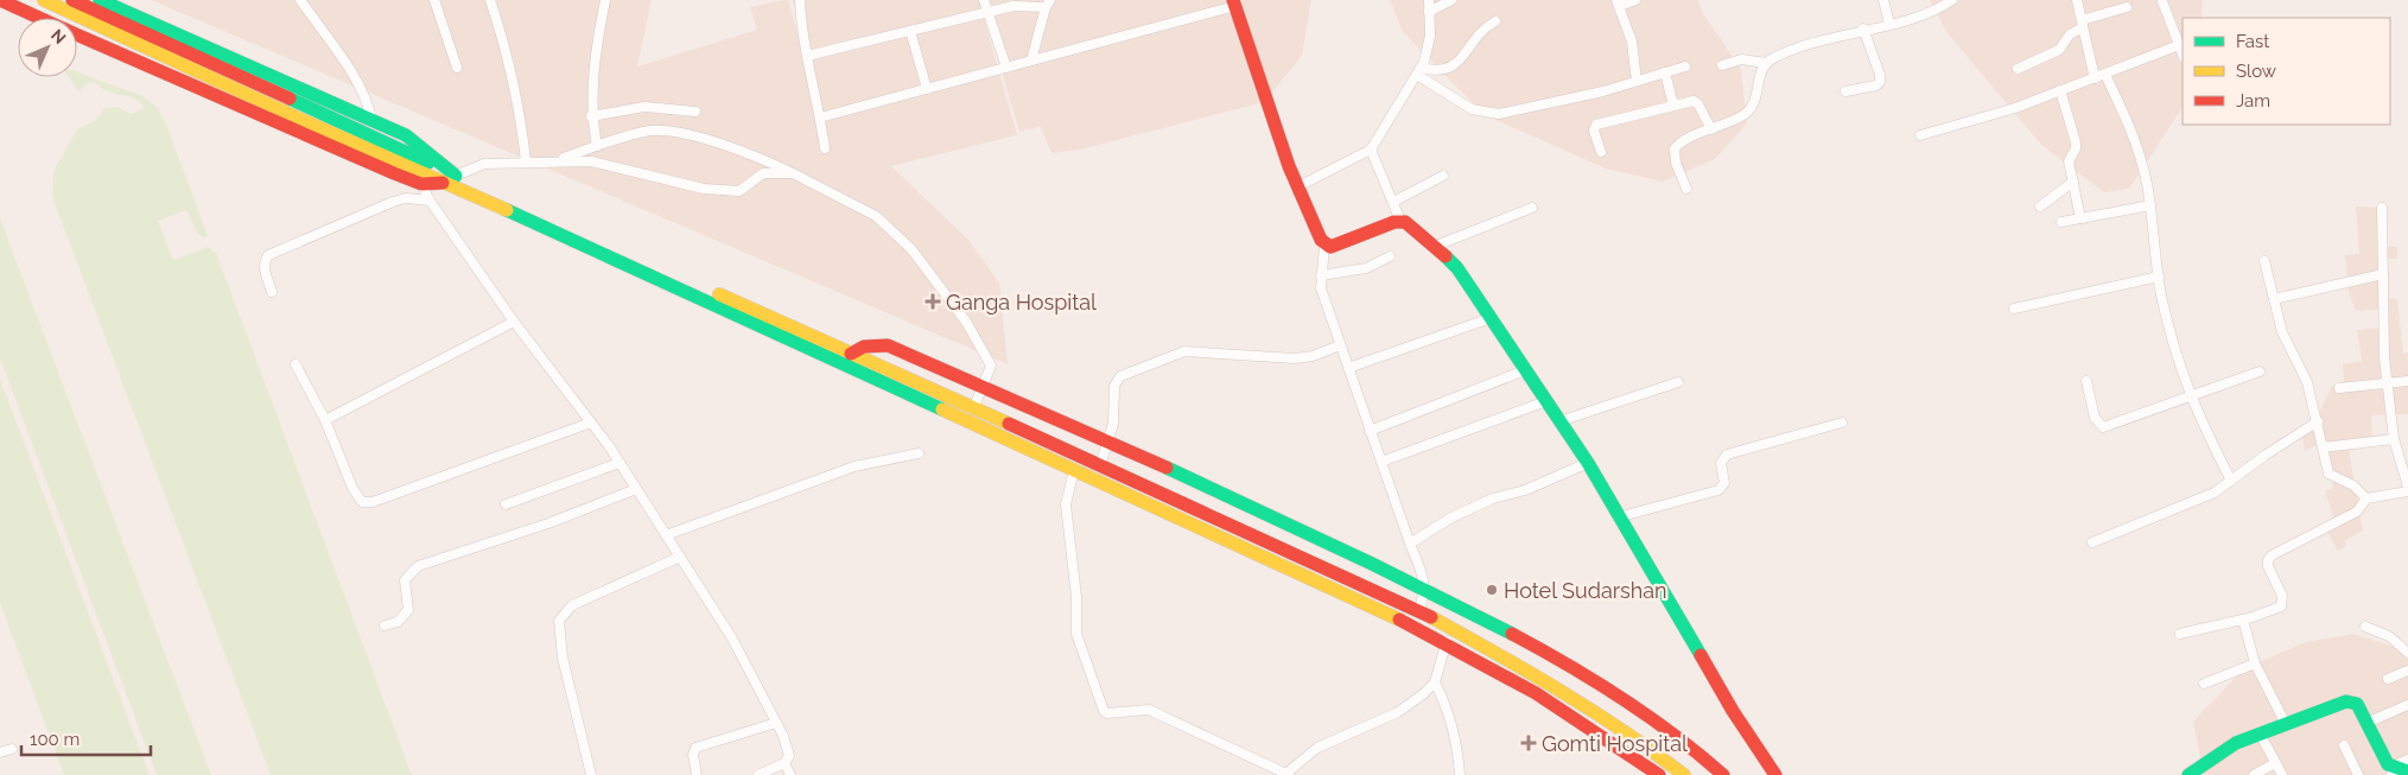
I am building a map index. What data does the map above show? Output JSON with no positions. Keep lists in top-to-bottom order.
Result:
{
  "places": {
    "health": ["Ganga Hospital", "Gomti Hospital"],
    "other": ["Hotel Sudarshan"]
  },
  "legend": ["Fast", "Slow", "Jam"],
  "scale_bar": "100 m",
  "north": "top right"
}
